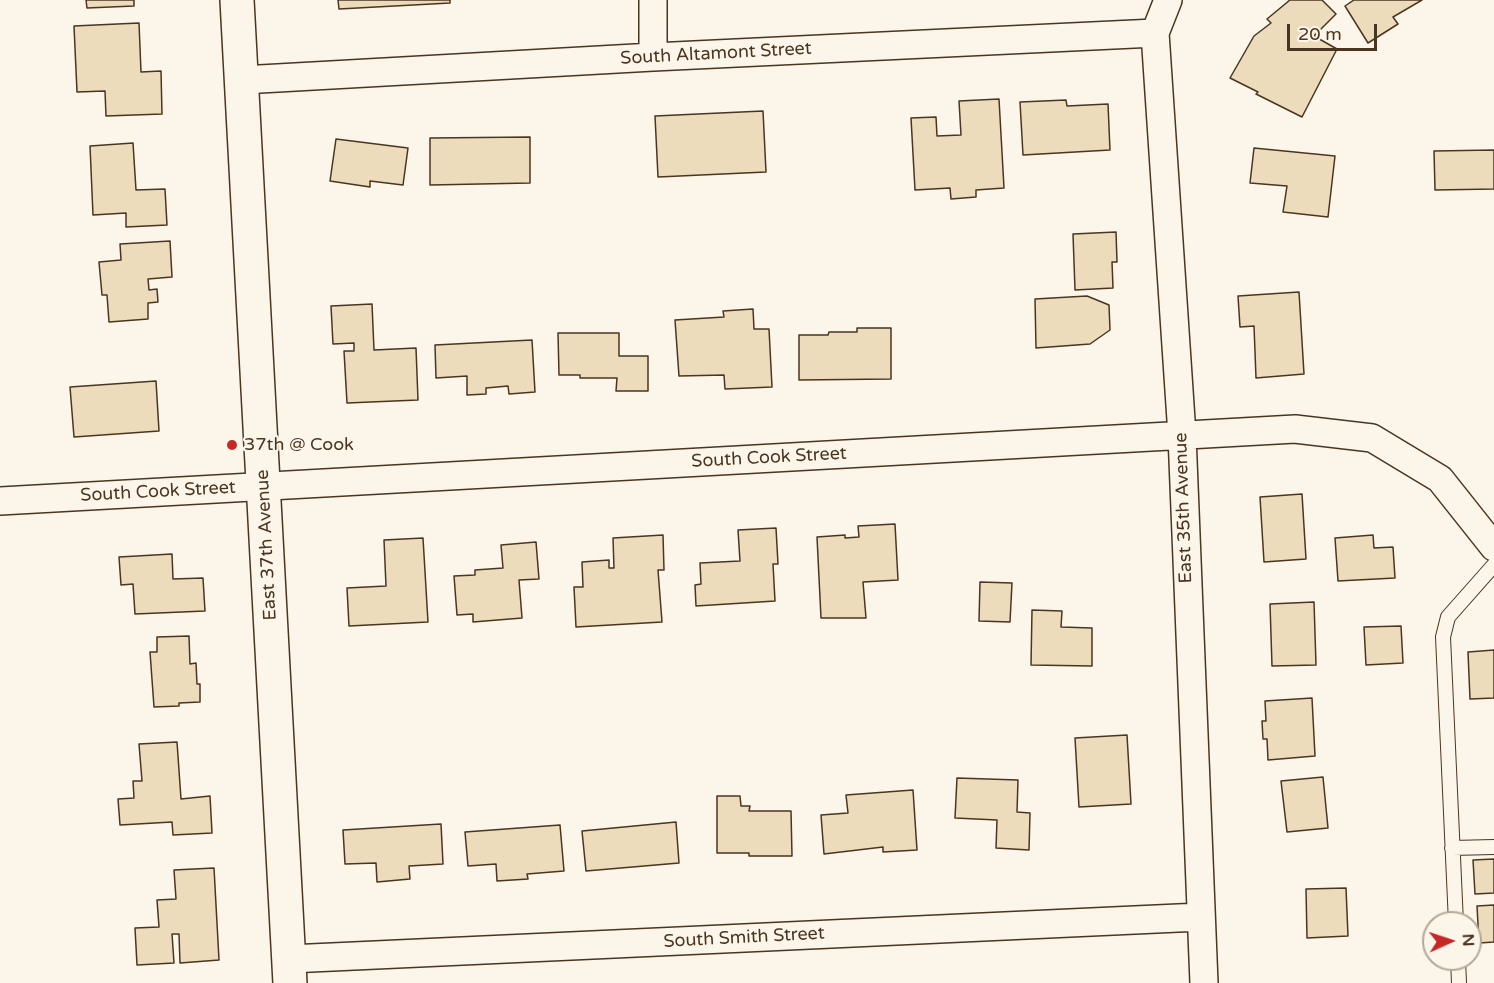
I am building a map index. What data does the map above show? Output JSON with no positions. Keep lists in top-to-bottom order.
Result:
{
  "streets": {
    "street": [
      "South Altamont Street",
      "South Cook Street",
      "East 35th Avenue",
      "East 37th Avenue",
      "South Smith Street"
    ]
  },
  "crossings": [
    ["South Altamont Street", "East 35th Avenue"],
    ["South Altamont Street", "East 37th Avenue"],
    ["South Cook Street", "East 35th Avenue"],
    ["South Cook Street", "East 37th Avenue"],
    ["East 35th Avenue", "South Smith Street"],
    ["East 37th Avenue", "South Smith Street"]
  ],
  "places": ["37th @ Cook"],
  "scale_bar": "20 m",
  "north": "right"
}
